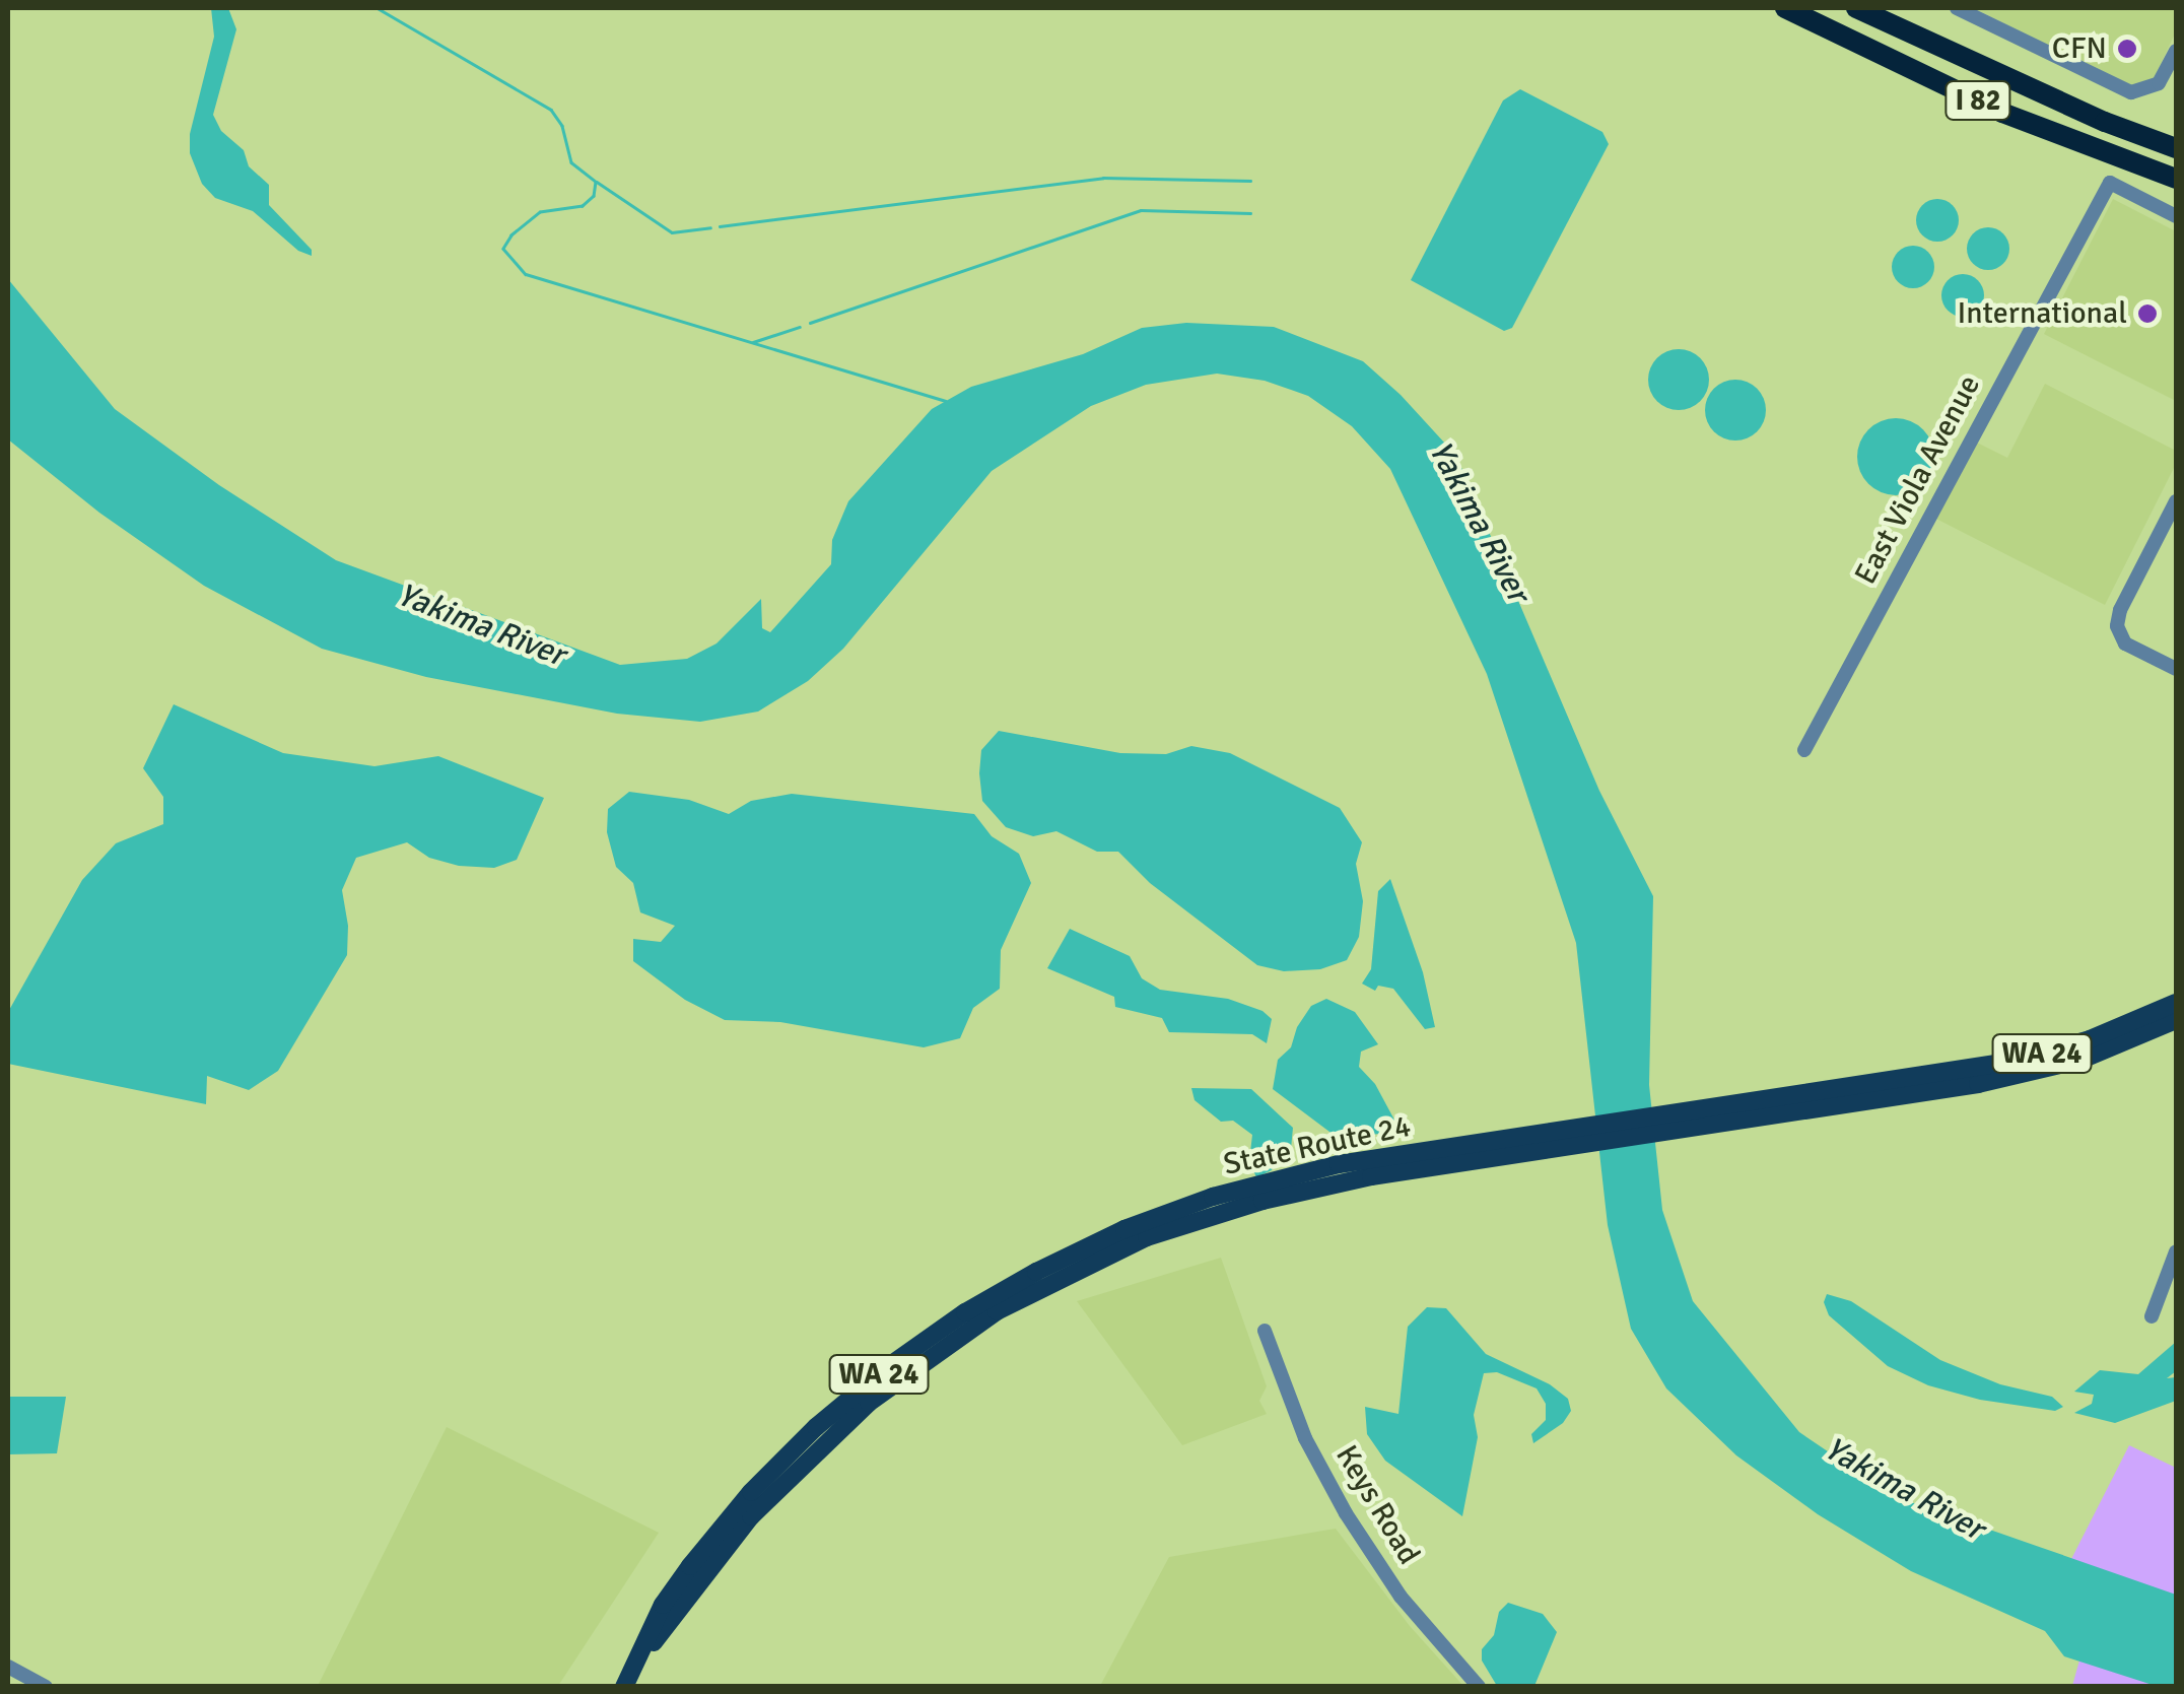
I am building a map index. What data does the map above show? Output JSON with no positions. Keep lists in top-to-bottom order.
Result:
{
  "streets": {
    "highway": ["I 82"],
    "main road": ["WA 24", "State Route 24"],
    "street": ["East Viola Avenue", "Keys Road"]
  },
  "water": ["Yakima River"],
  "places": ["CFN", "International"]
}
